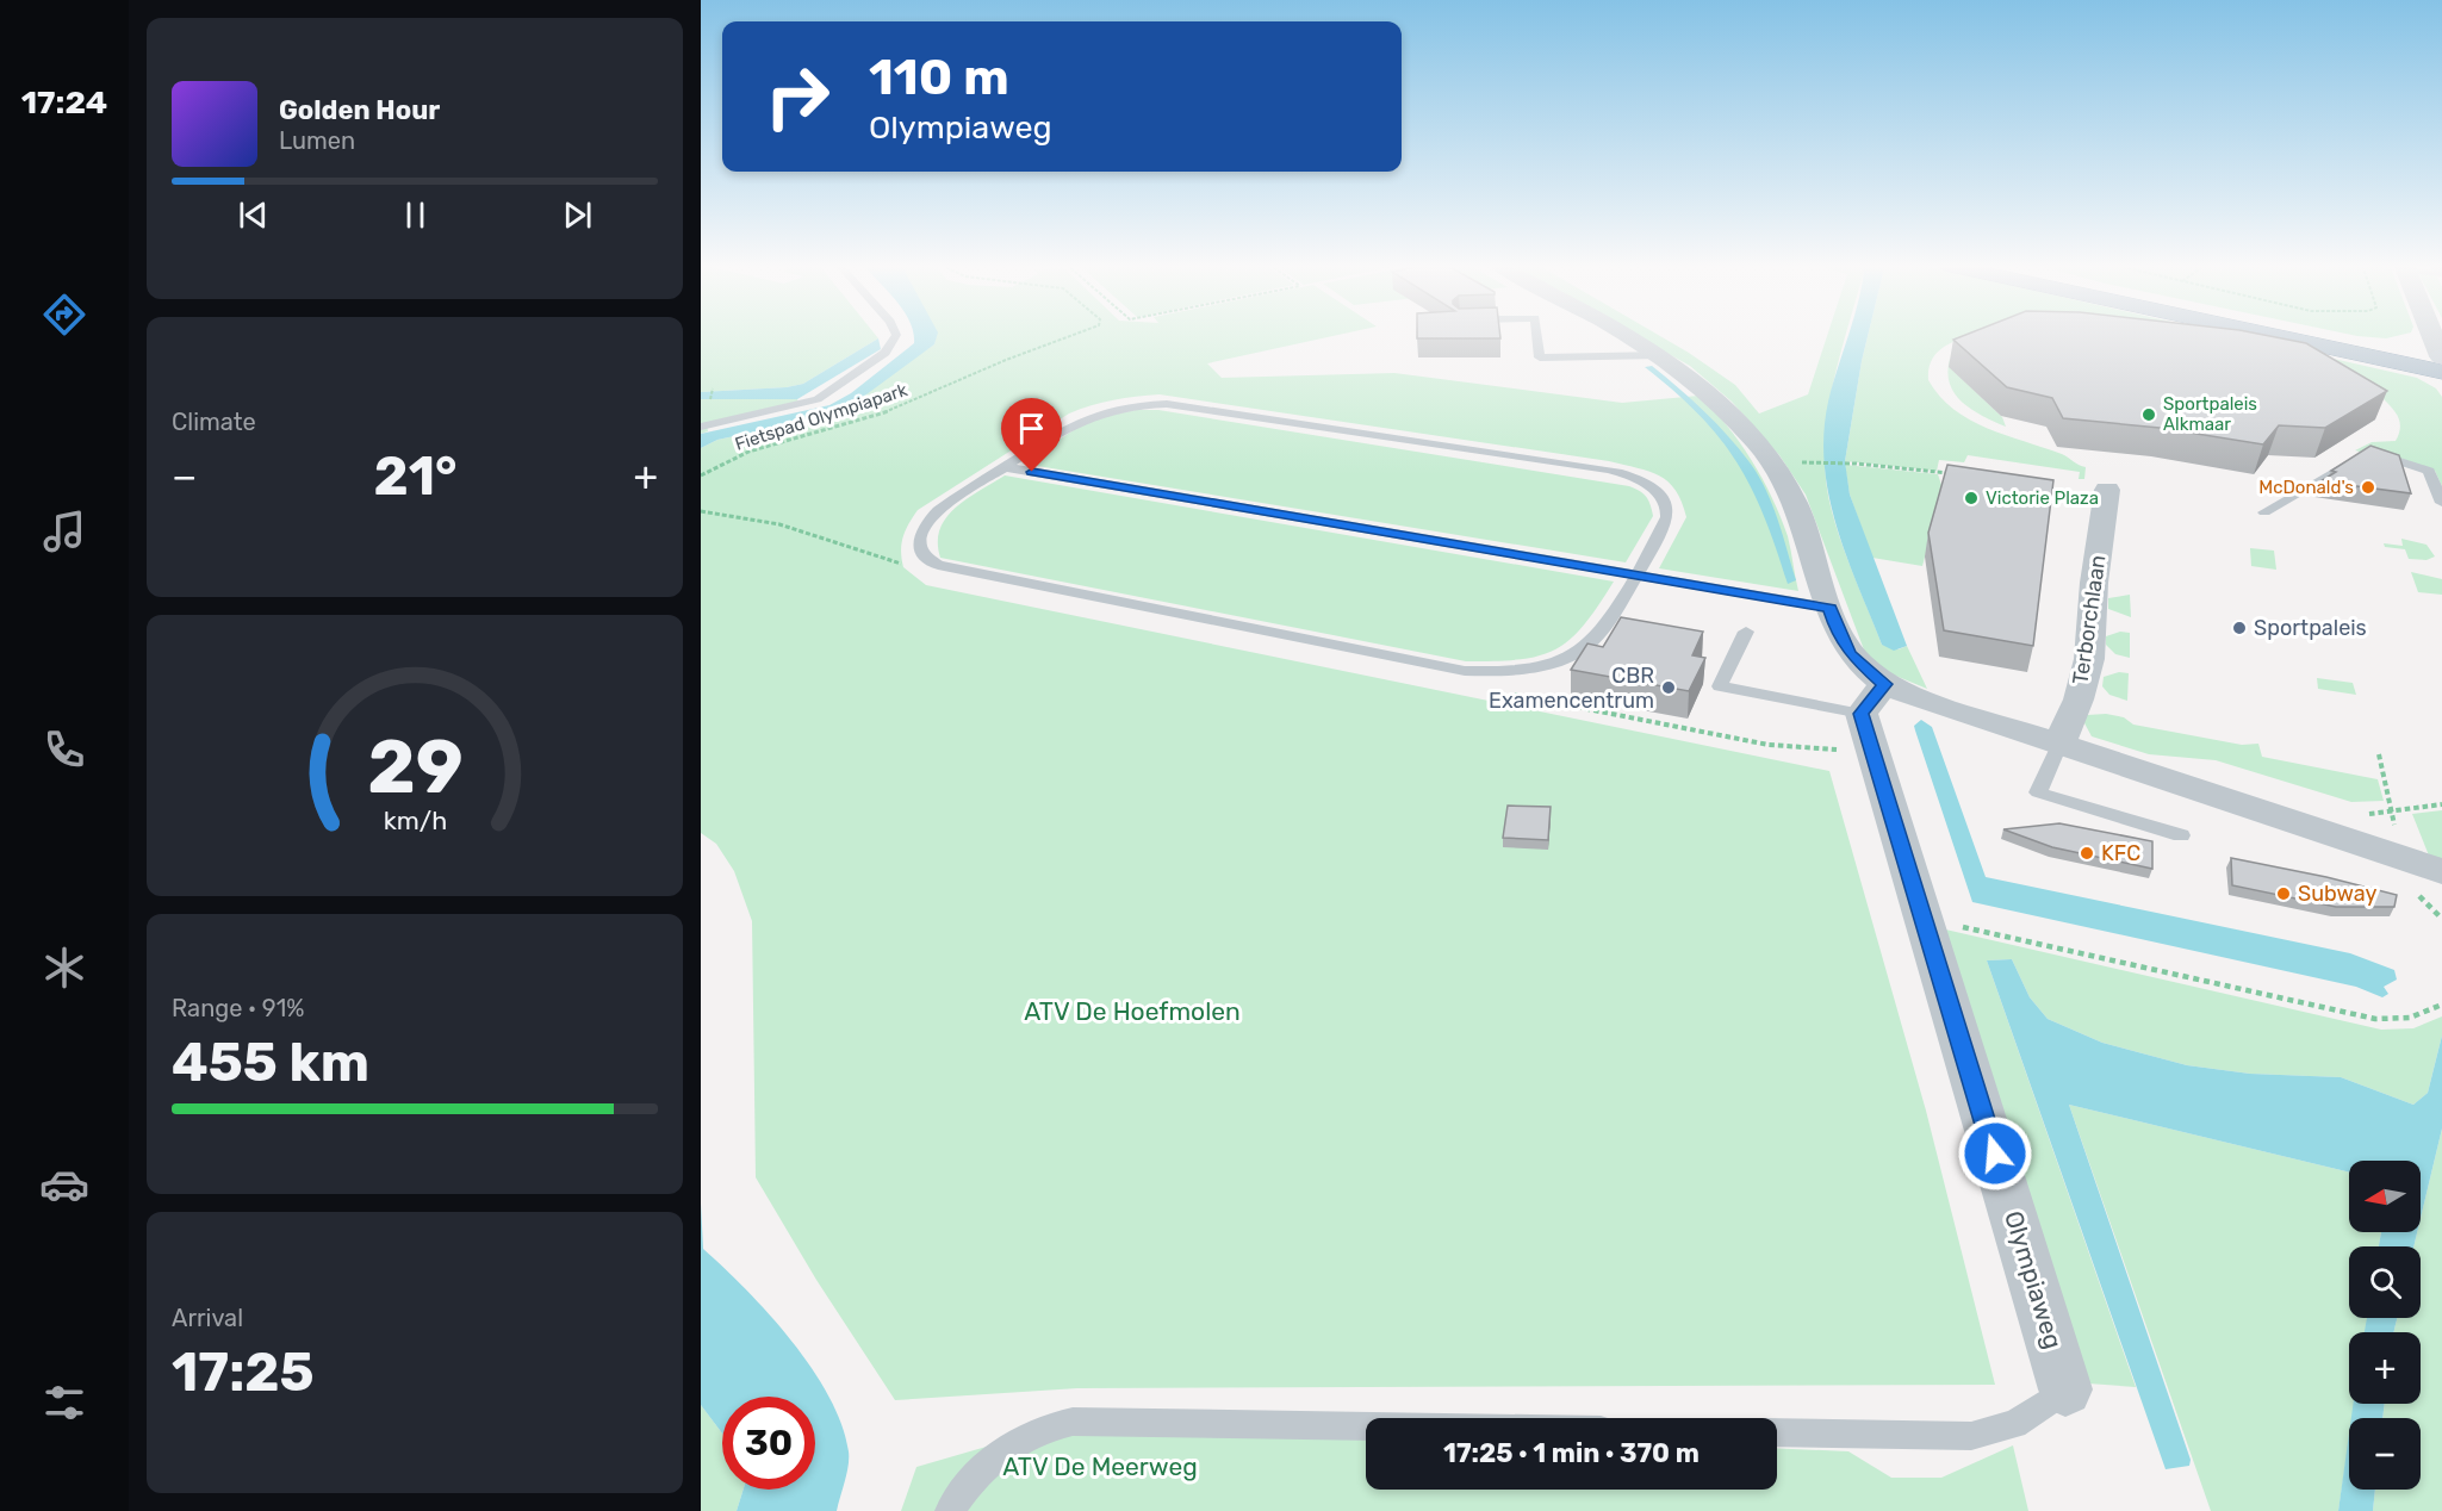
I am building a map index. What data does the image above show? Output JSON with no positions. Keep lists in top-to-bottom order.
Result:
{
  "streets": {
    "street": ["Terborchlaan", "Olympiaweg"],
    "path": ["Fietspad Olympiapark"]
  },
  "parks": ["ATV De Hoefmolen", "ATV De Meerweg"],
  "places": [
    "Sportpaleis Alkmaar",
    "McDonald's",
    "Victorie Plaza",
    "Sportpaleis",
    "CBR Examencentrum",
    "KFC",
    "Subway"
  ],
  "north": "left",
  "page": {
    "tabs": "17:24",
    "turn": ["110 m", "Olympiaweg"],
    "song": ["Golden Hour", "Lumen"],
    "tile": [
      "Climate",
      ["Range · 91%", "455 km"],
      ["Arrival", "17:25"]
    ],
    "heat": ["−", "21°", "+"],
    "map_buttons": ["+", "−"],
    "limit": "30",
    "trip": "17:25 · 1 min · 370 m",
    "gauge": ["29", "km/h"]
  }
}
